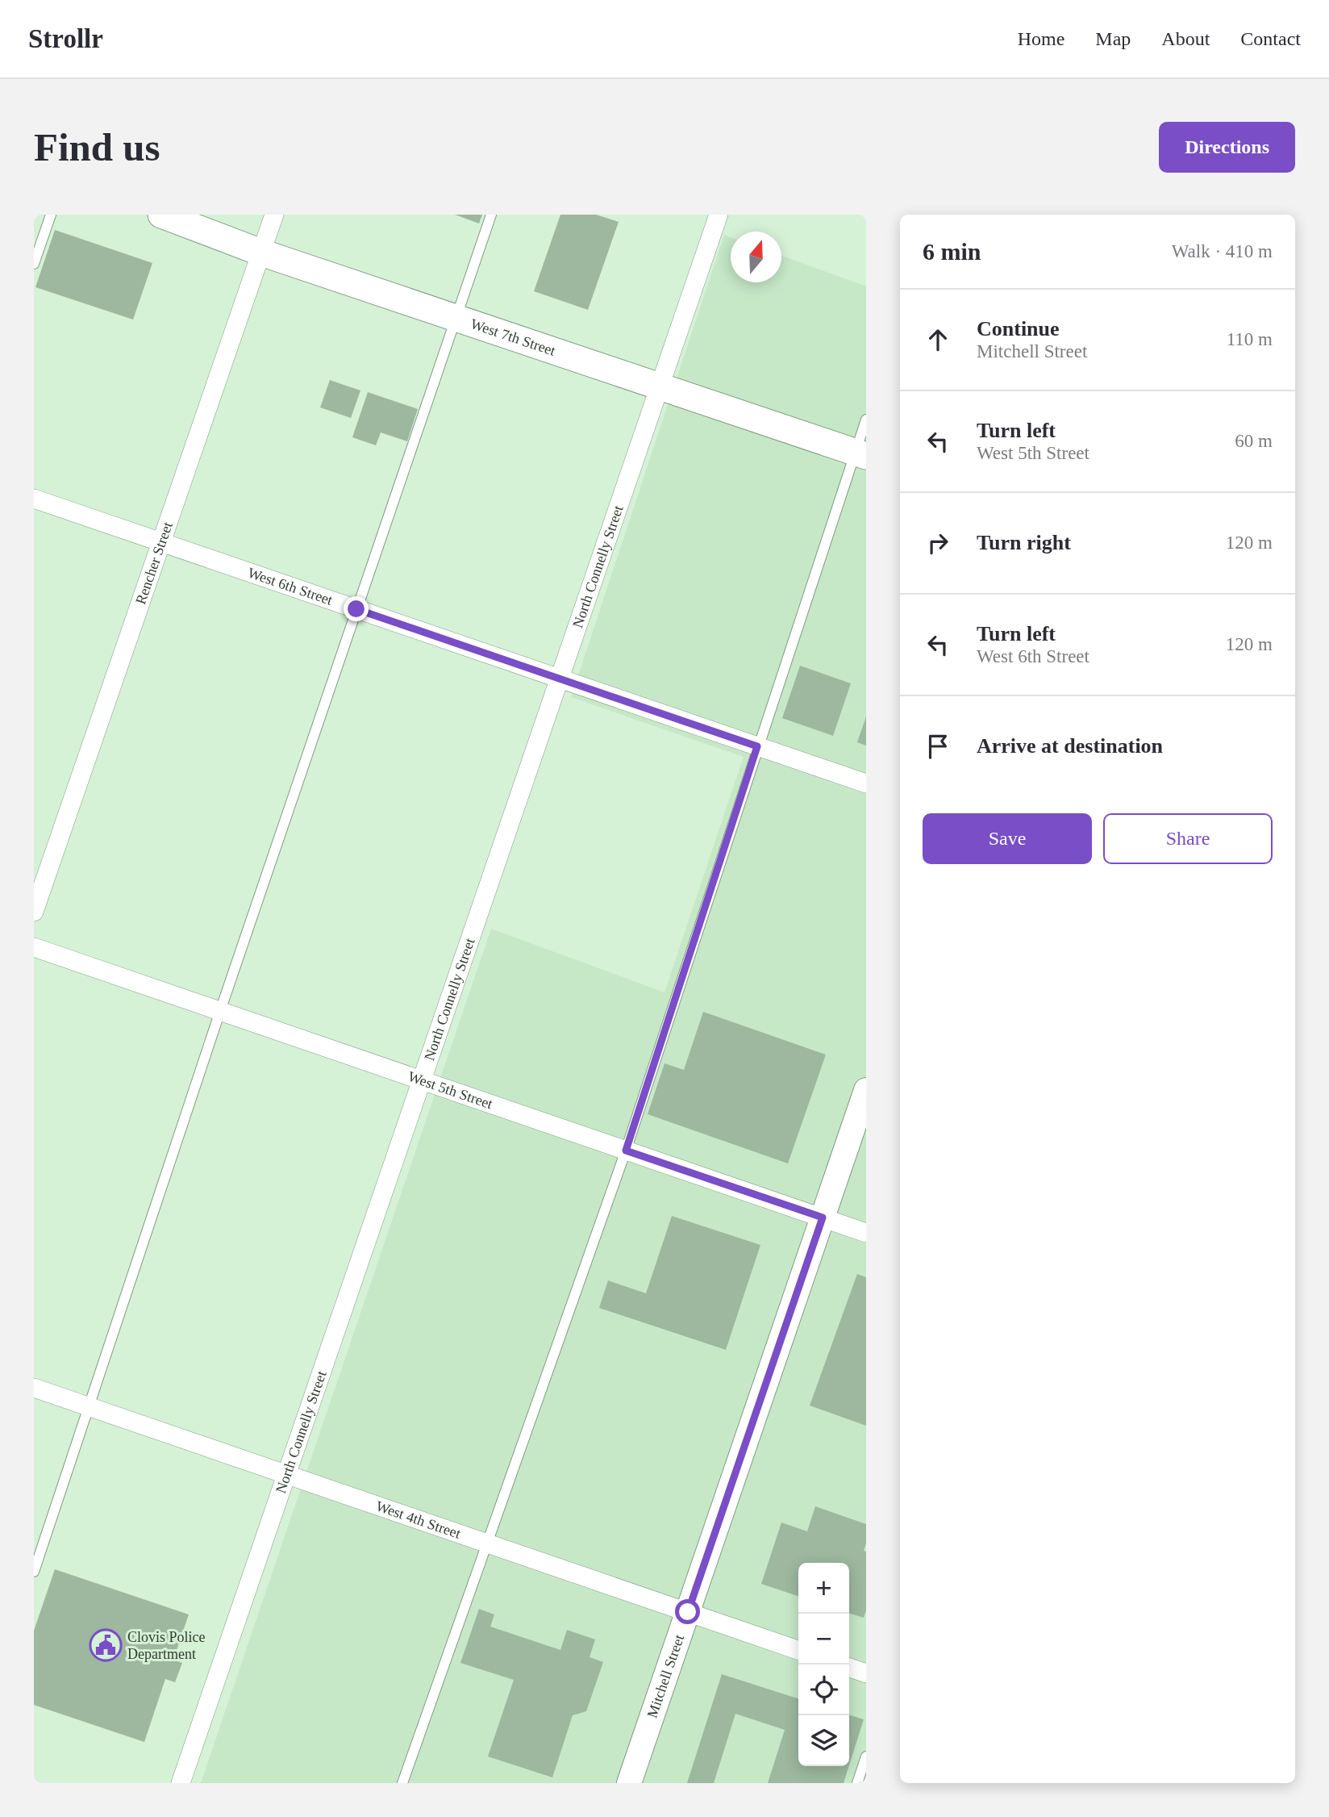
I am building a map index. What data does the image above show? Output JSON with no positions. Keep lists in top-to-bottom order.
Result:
{
  "streets": {
    "main road": ["West 7th Street"],
    "street": [
      "Rencher Street",
      "North Connelly Street",
      "West 6th Street",
      "West 5th Street",
      "West 4th Street",
      "Mitchell Street"
    ]
  },
  "crossings": [
    ["West 7th Street", "Rencher Street"],
    ["West 7th Street", "North Connelly Street"],
    ["Rencher Street", "West 6th Street"],
    ["North Connelly Street", "West 6th Street"],
    ["North Connelly Street", "West 5th Street"],
    ["North Connelly Street", "West 4th Street"],
    ["West 5th Street", "Mitchell Street"],
    ["West 4th Street", "Mitchell Street"]
  ],
  "places": {
    "public building": ["Clovis Police Department"]
  },
  "north": "top",
  "page": {
    "header": "Strollr",
    "nav": [
      "Home",
      "Map",
      "About",
      "Contact"
    ],
    "buttons": [
      "Directions",
      ["Save", "Share"]
    ],
    "title": "Find us",
    "heading": ["6 min", "Walk · 410 m"],
    "list": [
      ["Continue", "Mitchell Street", "110 m"],
      ["Turn left", "West 5th Street", "60 m"],
      ["Turn right", "120 m"],
      ["Turn left", "West 6th Street", "120 m"],
      "Arrive at destination"
    ],
    "map_buttons": ["+", "−"]
  }
}
